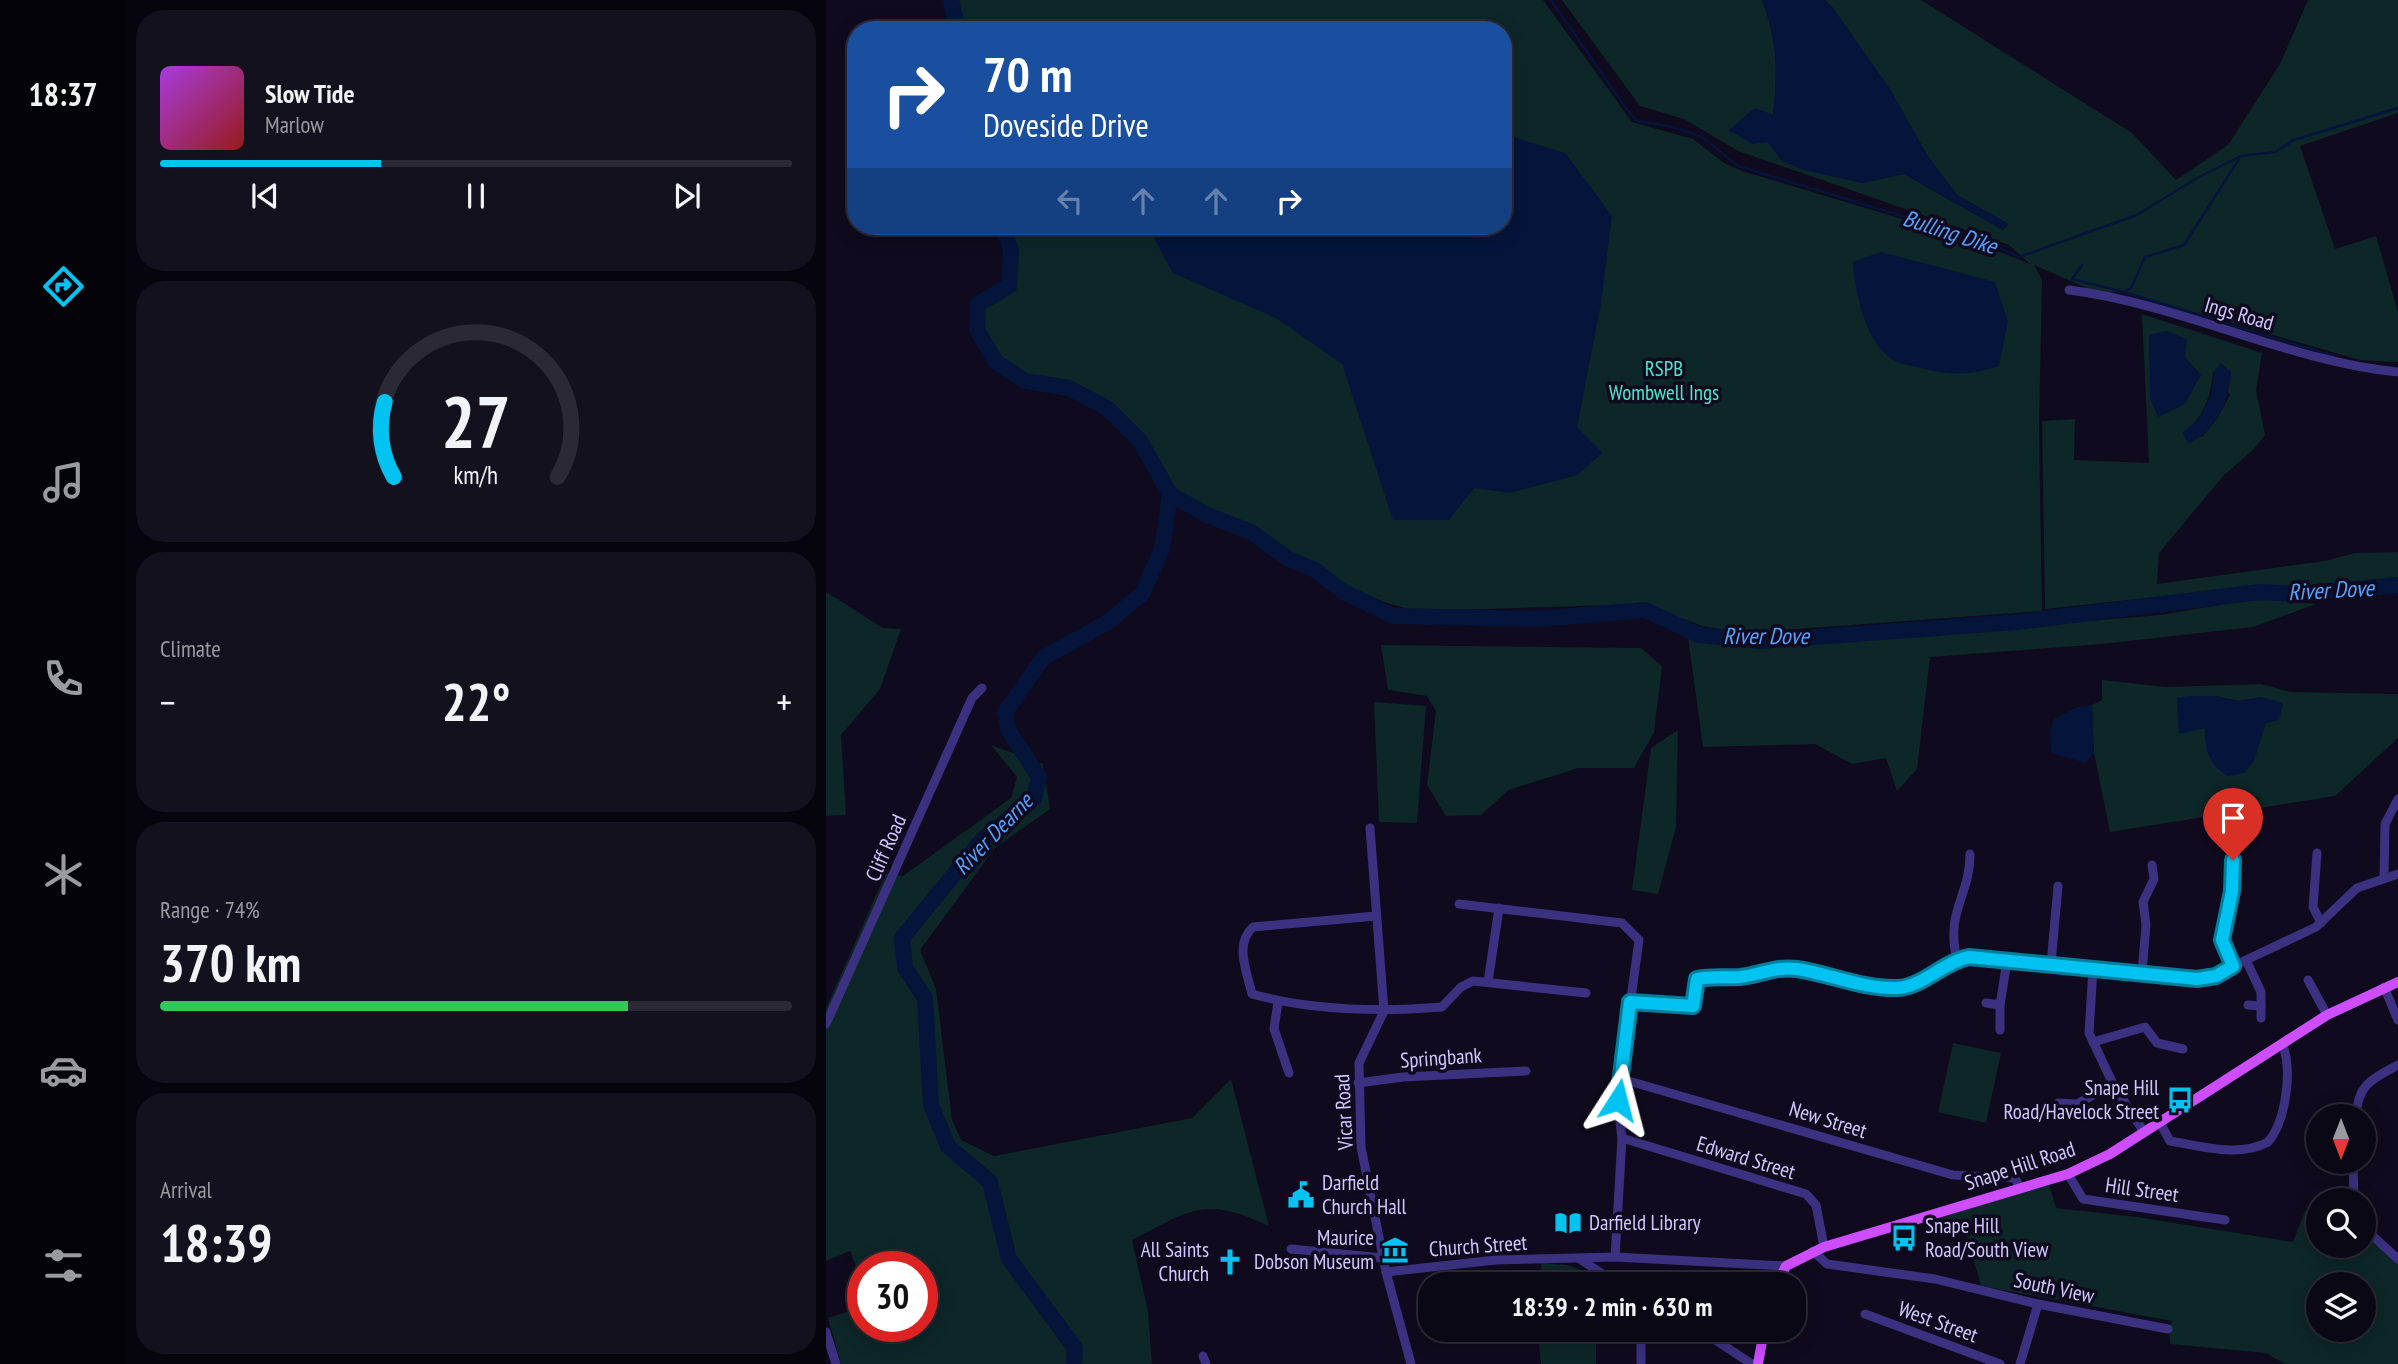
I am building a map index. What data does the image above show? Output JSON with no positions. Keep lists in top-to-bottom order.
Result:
{
  "streets": {
    "main road": ["Snape Hill Road"],
    "street": [
      "Ings Road",
      "Cliff Road",
      "Springbank",
      "Vicar Road",
      "New Street",
      "Edward Street",
      "Hill Street",
      "Church Street",
      "South View",
      "West Street"
    ]
  },
  "crossings": [
    ["Springbank", "Vicar Road"],
    ["Vicar Road", "Church Street"],
    ["New Street", "Snape Hill Road"],
    ["Edward Street", "Snape Hill Road"],
    ["Edward Street", "South View"],
    ["Snape Hill Road", "Hill Street"],
    ["Snape Hill Road", "South View"]
  ],
  "water": ["Bulling Dike", "River Dove", "River Dearne"],
  "parks": ["RSPB Wombwell Ings"],
  "places": {
    "bus stop": ["Snape Hill Road/Havelock Street", "Snape Hill Road/South View"],
    "public building": ["Darfield Church Hall"],
    "library": ["Darfield Library"],
    "museum": ["Maurice Dobson Museum"],
    "church": ["All Saints Church"]
  },
  "north": "bottom",
  "page": {
    "tabs": "18:37",
    "turn": ["70 m", "Doveside Drive"],
    "song": ["Slow Tide", "Marlow"],
    "tile": [
      "Climate",
      ["Range · 74%", "370 km"],
      ["Arrival", "18:39"]
    ],
    "heat": ["−", "22°", "+"],
    "limit": "30",
    "trip": "18:39 · 2 min · 630 m",
    "gauge": ["27", "km/h"]
  }
}
